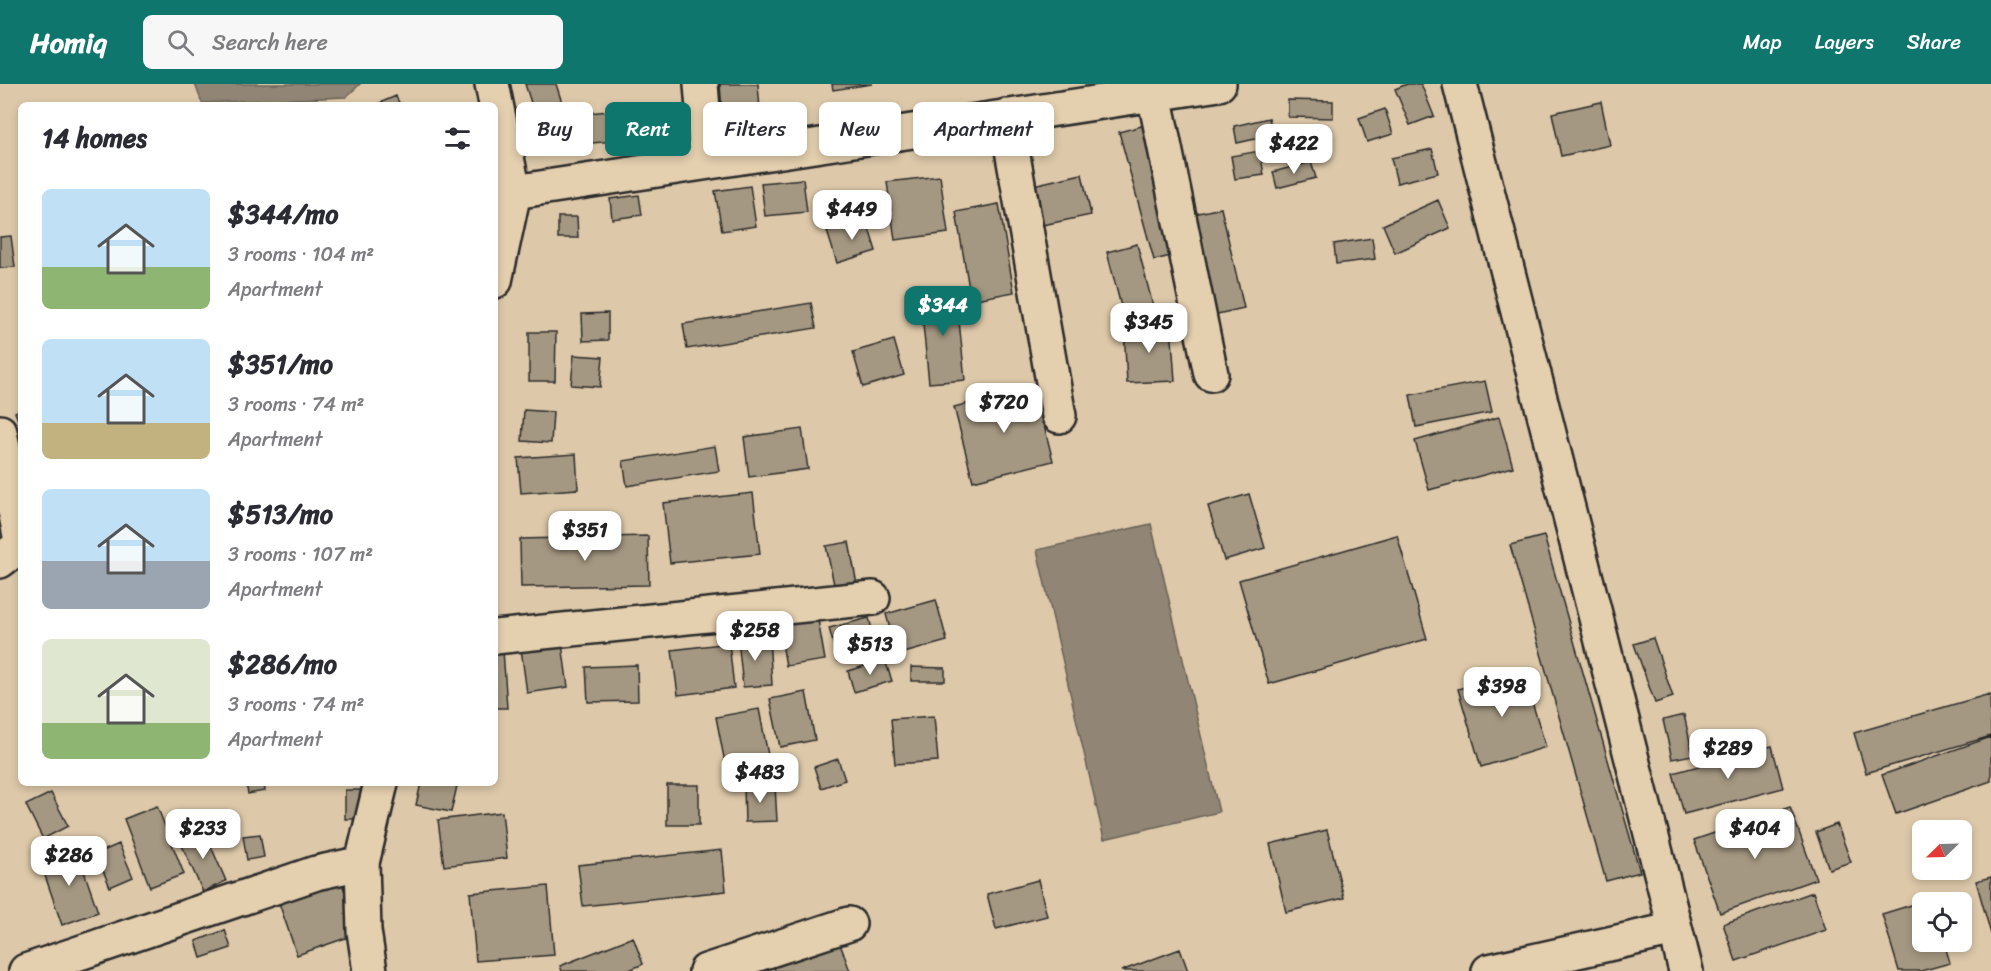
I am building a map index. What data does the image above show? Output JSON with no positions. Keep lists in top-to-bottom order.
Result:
{
  "north": "bottom left",
  "page": {
    "header": "Homiq",
    "search": "Search here",
    "nav": ["Map", "Layers", "Share"],
    "chip": [
      "Buy",
      "Rent",
      "Filters",
      "New",
      "Apartment"
    ],
    "heading": "14 homes",
    "price": [
      "$422",
      "$449",
      "$344",
      "$345",
      "$720",
      "$351",
      "$258",
      "$513",
      "$398",
      "$289",
      "$483",
      "$233",
      "$404",
      "$286"
    ],
    "list": [
      {
        "name": "$344/mo",
        "note": "3 rooms · 104 m² · Apartment"
      },
      {
        "name": "$351/mo",
        "note": "3 rooms · 74 m² · Apartment"
      },
      {
        "name": "$513/mo",
        "note": "3 rooms · 107 m² · Apartment"
      },
      {
        "name": "$286/mo",
        "note": "3 rooms · 74 m² · Apartment"
      }
    ]
  }
}
